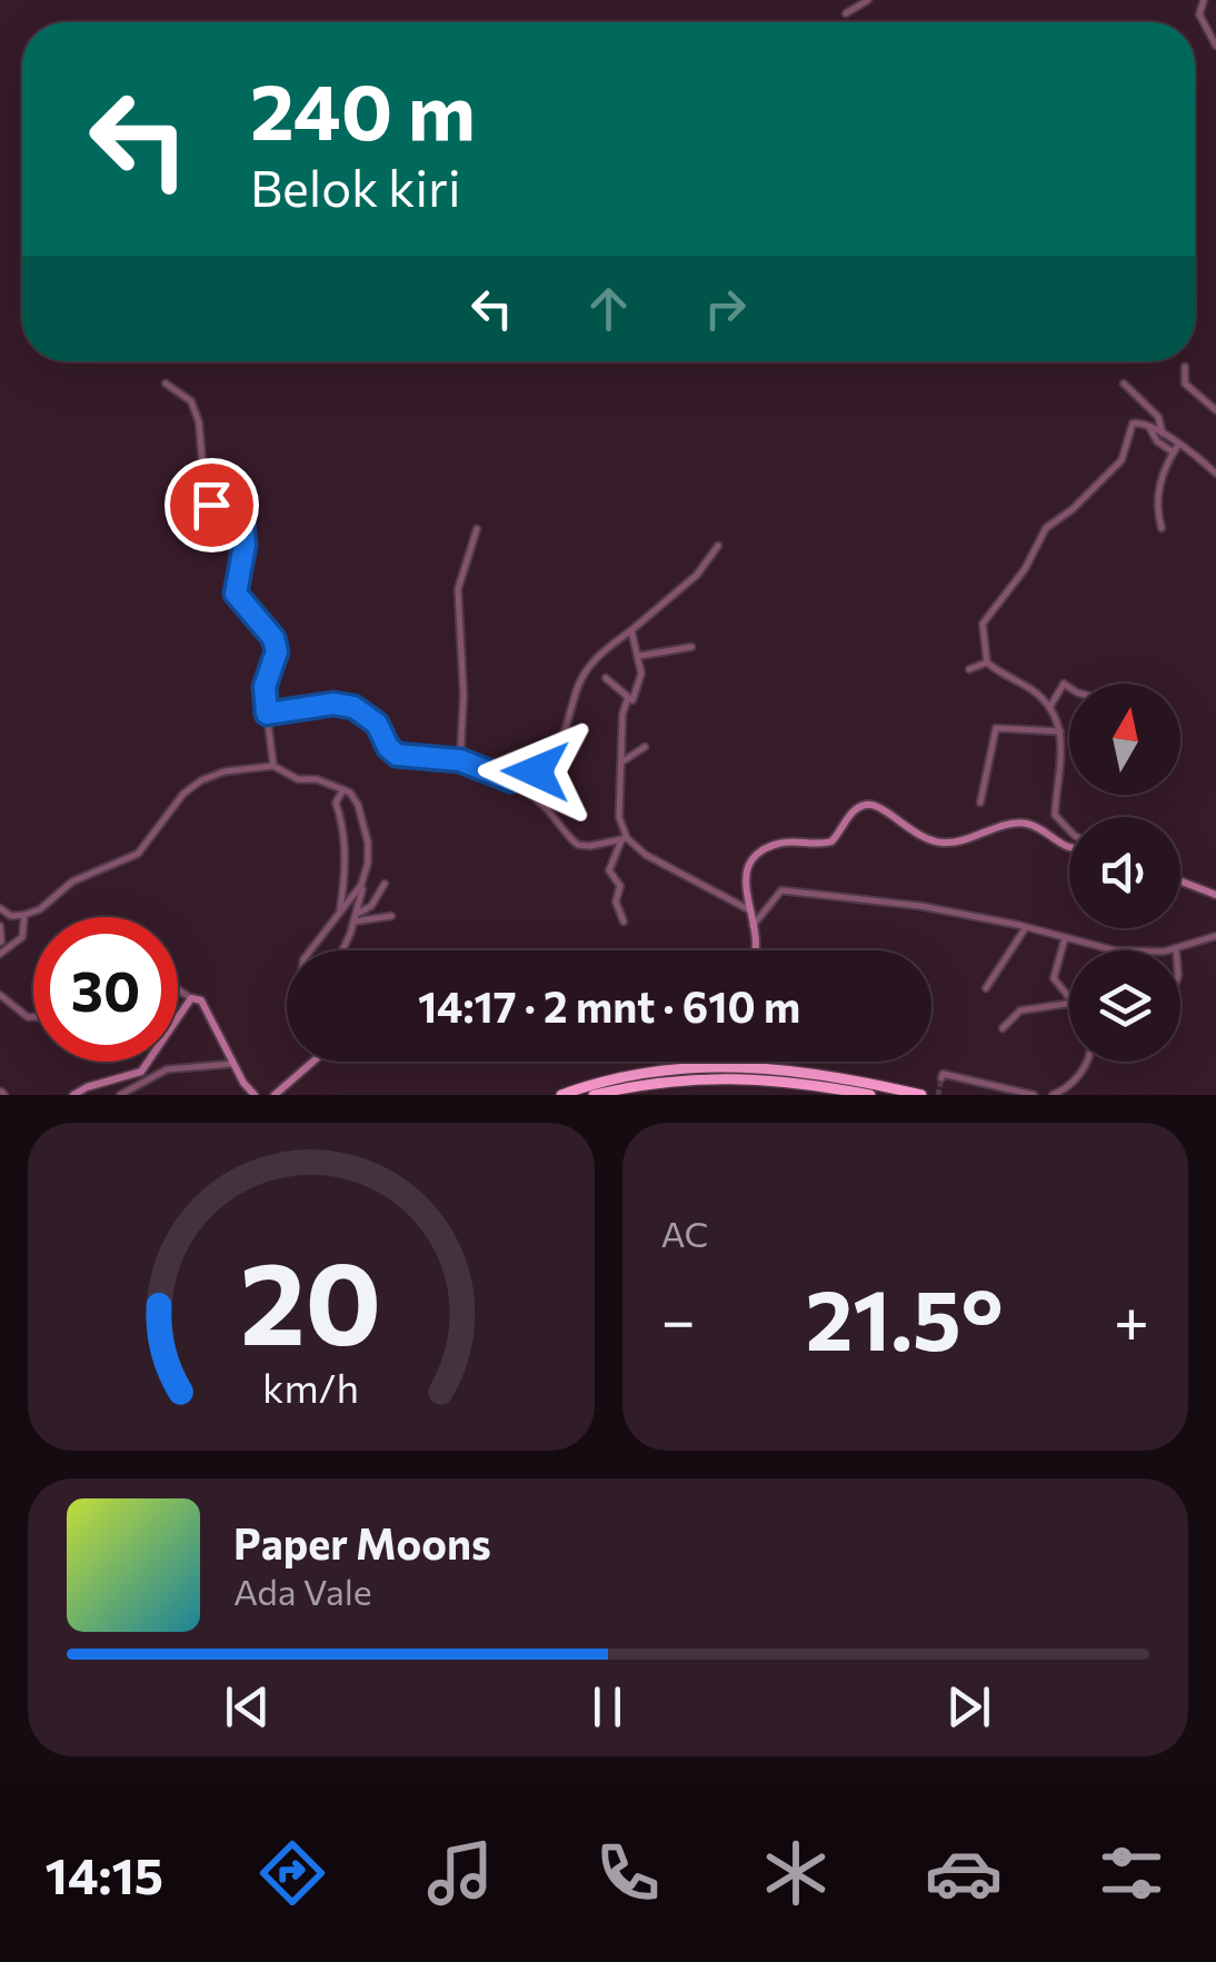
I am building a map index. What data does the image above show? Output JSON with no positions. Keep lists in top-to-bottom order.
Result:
{
  "north": "top",
  "page": {
    "turn": ["240 m", "Belok kiri"],
    "limit": "30",
    "trip": "14:17 · 2 mnt · 610 m",
    "tile": "AC",
    "heat": ["−", "21.5°", "+"],
    "song": ["Paper Moons", "Ada Vale"],
    "tabs": "14:15",
    "gauge": ["20", "km/h"]
  }
}
